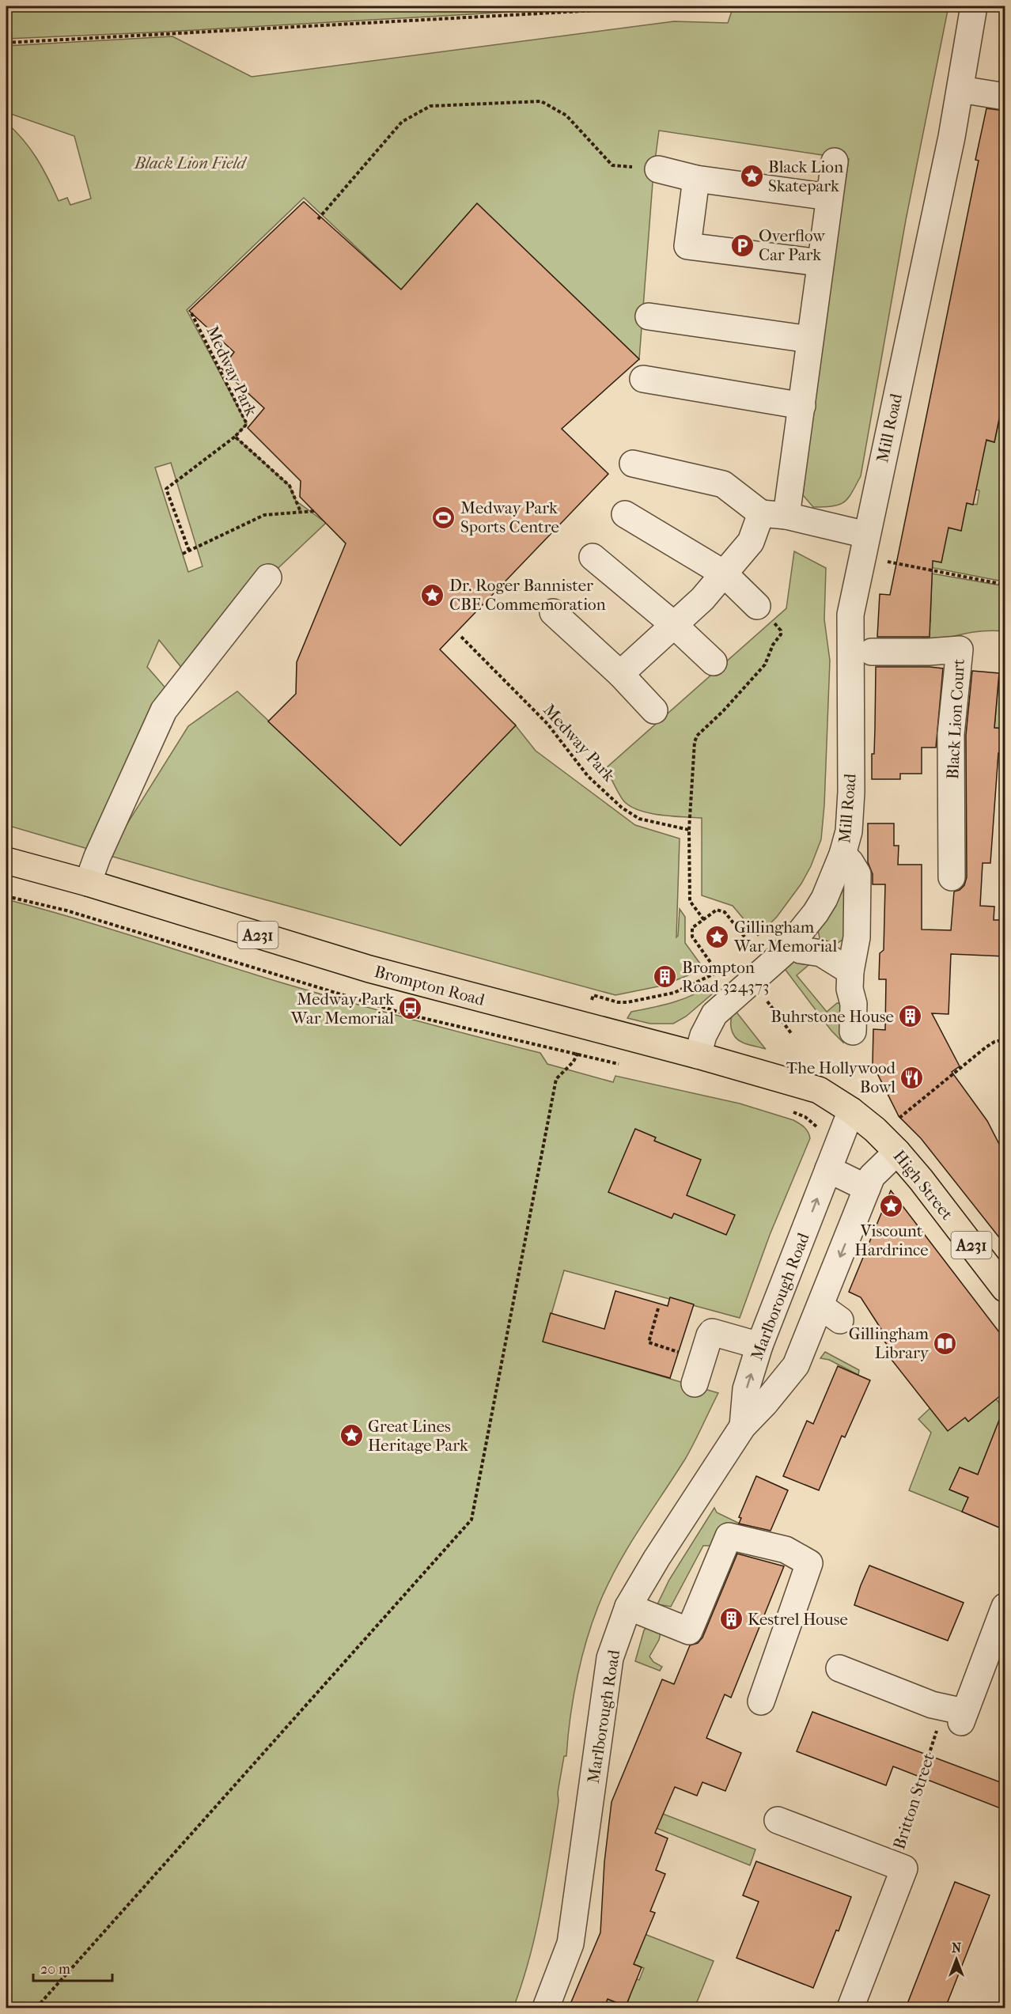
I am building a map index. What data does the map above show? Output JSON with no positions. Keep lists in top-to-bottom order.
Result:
{
  "streets": {
    "main road": ["A231", "Brompton Road", "High Street"],
    "street": [
      "Mill Road",
      "Black Lion Court",
      "Marlborough Road",
      "Britton Street"
    ],
    "path": ["Medway Park"]
  },
  "crossings": [
    ["Mill Road", "Brompton Road"],
    ["Brompton Road", "High Street"],
    ["Brompton Road", "Marlborough Road"],
    ["High Street", "Marlborough Road"]
  ],
  "parks": ["Black Lion Field"],
  "places": {
    "place": [
      "Black Lion Skatepark",
      "Dr. Roger Bannister CBE Commemoration",
      "Gillingham War Memorial",
      "Viscount Hardrince",
      "Great Lines Heritage Park"
    ],
    "parking": ["Overflow Car Park"],
    "sports": ["Medway Park Sports Centre"],
    "building": ["Brompton Road 324373", "Buhrstone House", "Kestrel House"],
    "bus stop": ["Medway Park War Memorial"],
    "restaurant": ["The Hollywood Bowl"],
    "library": ["Gillingham Library"]
  },
  "scale_bar": "20 m",
  "north": "top"
}
